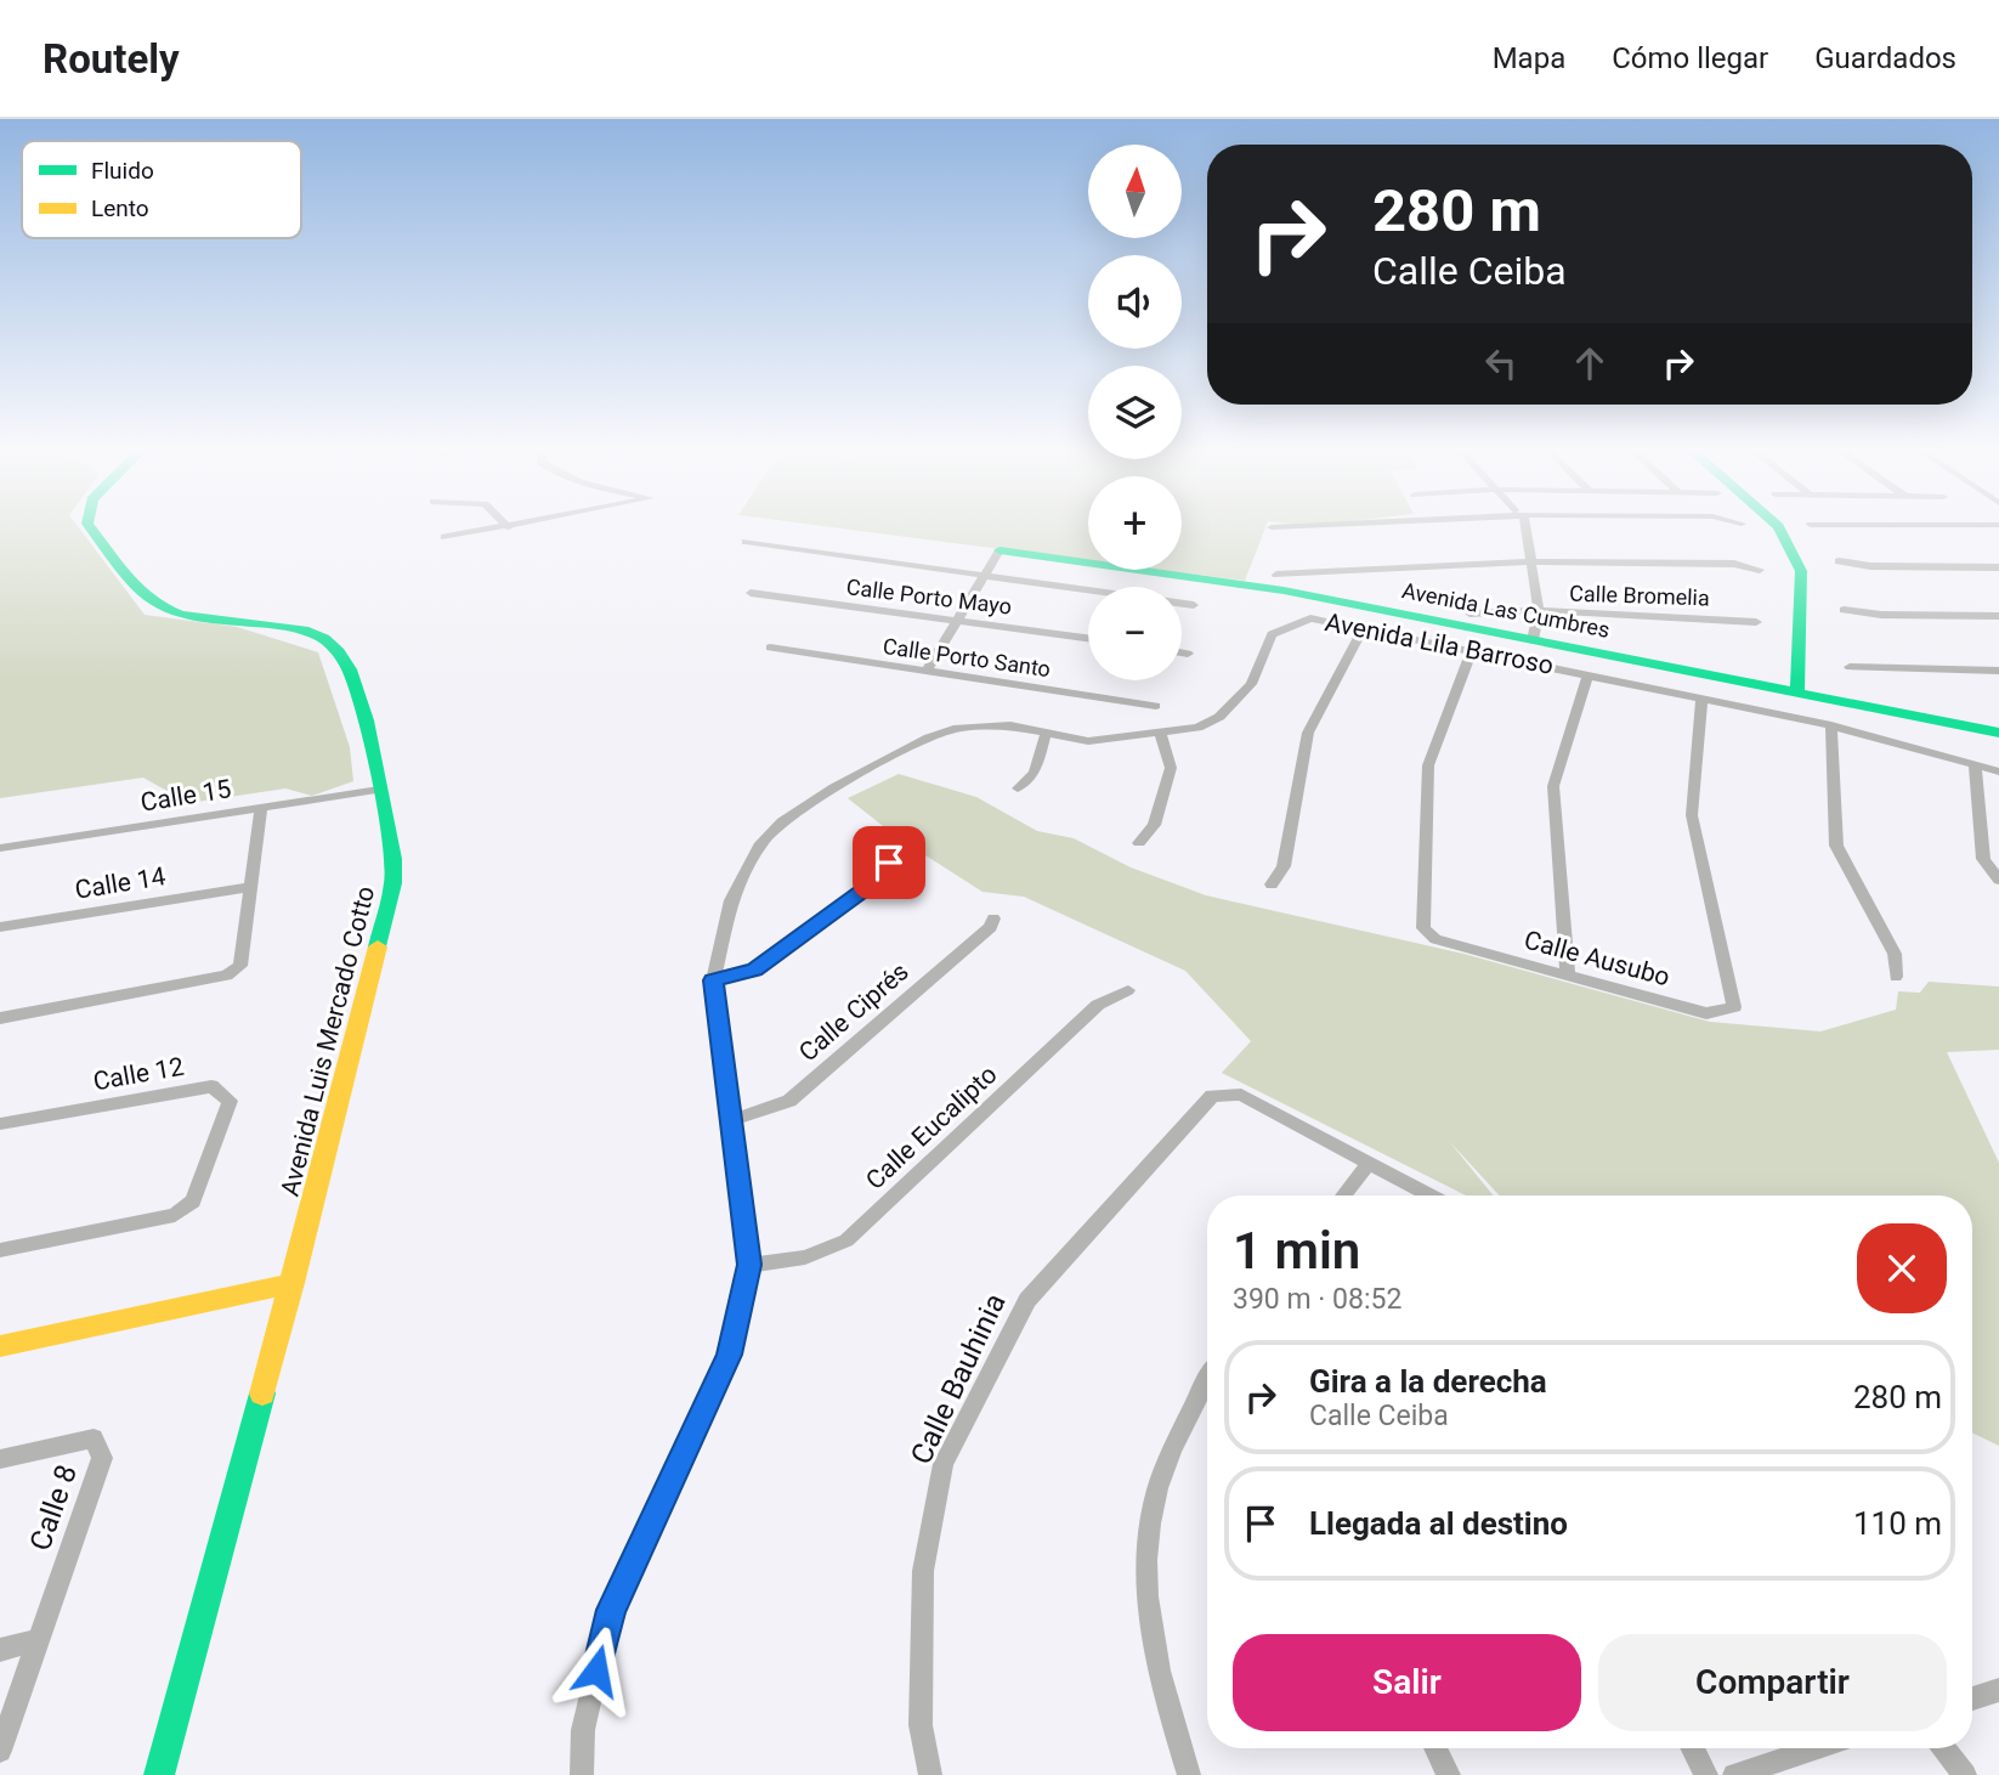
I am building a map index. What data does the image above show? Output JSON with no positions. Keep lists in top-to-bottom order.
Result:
{
  "streets": {
    "street": [
      "Calle Bromelia",
      "Calle Porto Mayo",
      "Avenida Las Cumbres",
      "Avenida Lila Barroso",
      "Calle Porto Santo",
      "Calle 15",
      "Calle 14",
      "Calle Ausubo",
      "Calle Ciprés",
      "Avenida Luis Mercado Cotto",
      "Calle 12",
      "Calle Eucalipto",
      "Calle Bauhinia",
      "Calle 8"
    ]
  },
  "crossings": [
    ["Avenida Lila Barroso", "Calle Ausubo"],
    ["Calle 15", "Avenida Luis Mercado Cotto"]
  ],
  "legend": ["Fluido", "Lento"],
  "north": "top",
  "page": {
    "header": "Routely",
    "nav": ["Mapa", "Cómo llegar", "Guardados"],
    "map_buttons": ["+", "−"],
    "turn": ["280 m", "Calle Ceiba"],
    "heading": ["1 min", "390 m · 08:52"],
    "list": [
      {
        "name": "Gira a la derecha",
        "note": "Calle Ceiba",
        "value": "280 m"
      },
      {
        "name": "Llegada al destino",
        "value": "110 m"
      }
    ],
    "buttons": ["Salir", "Compartir"]
  }
}
